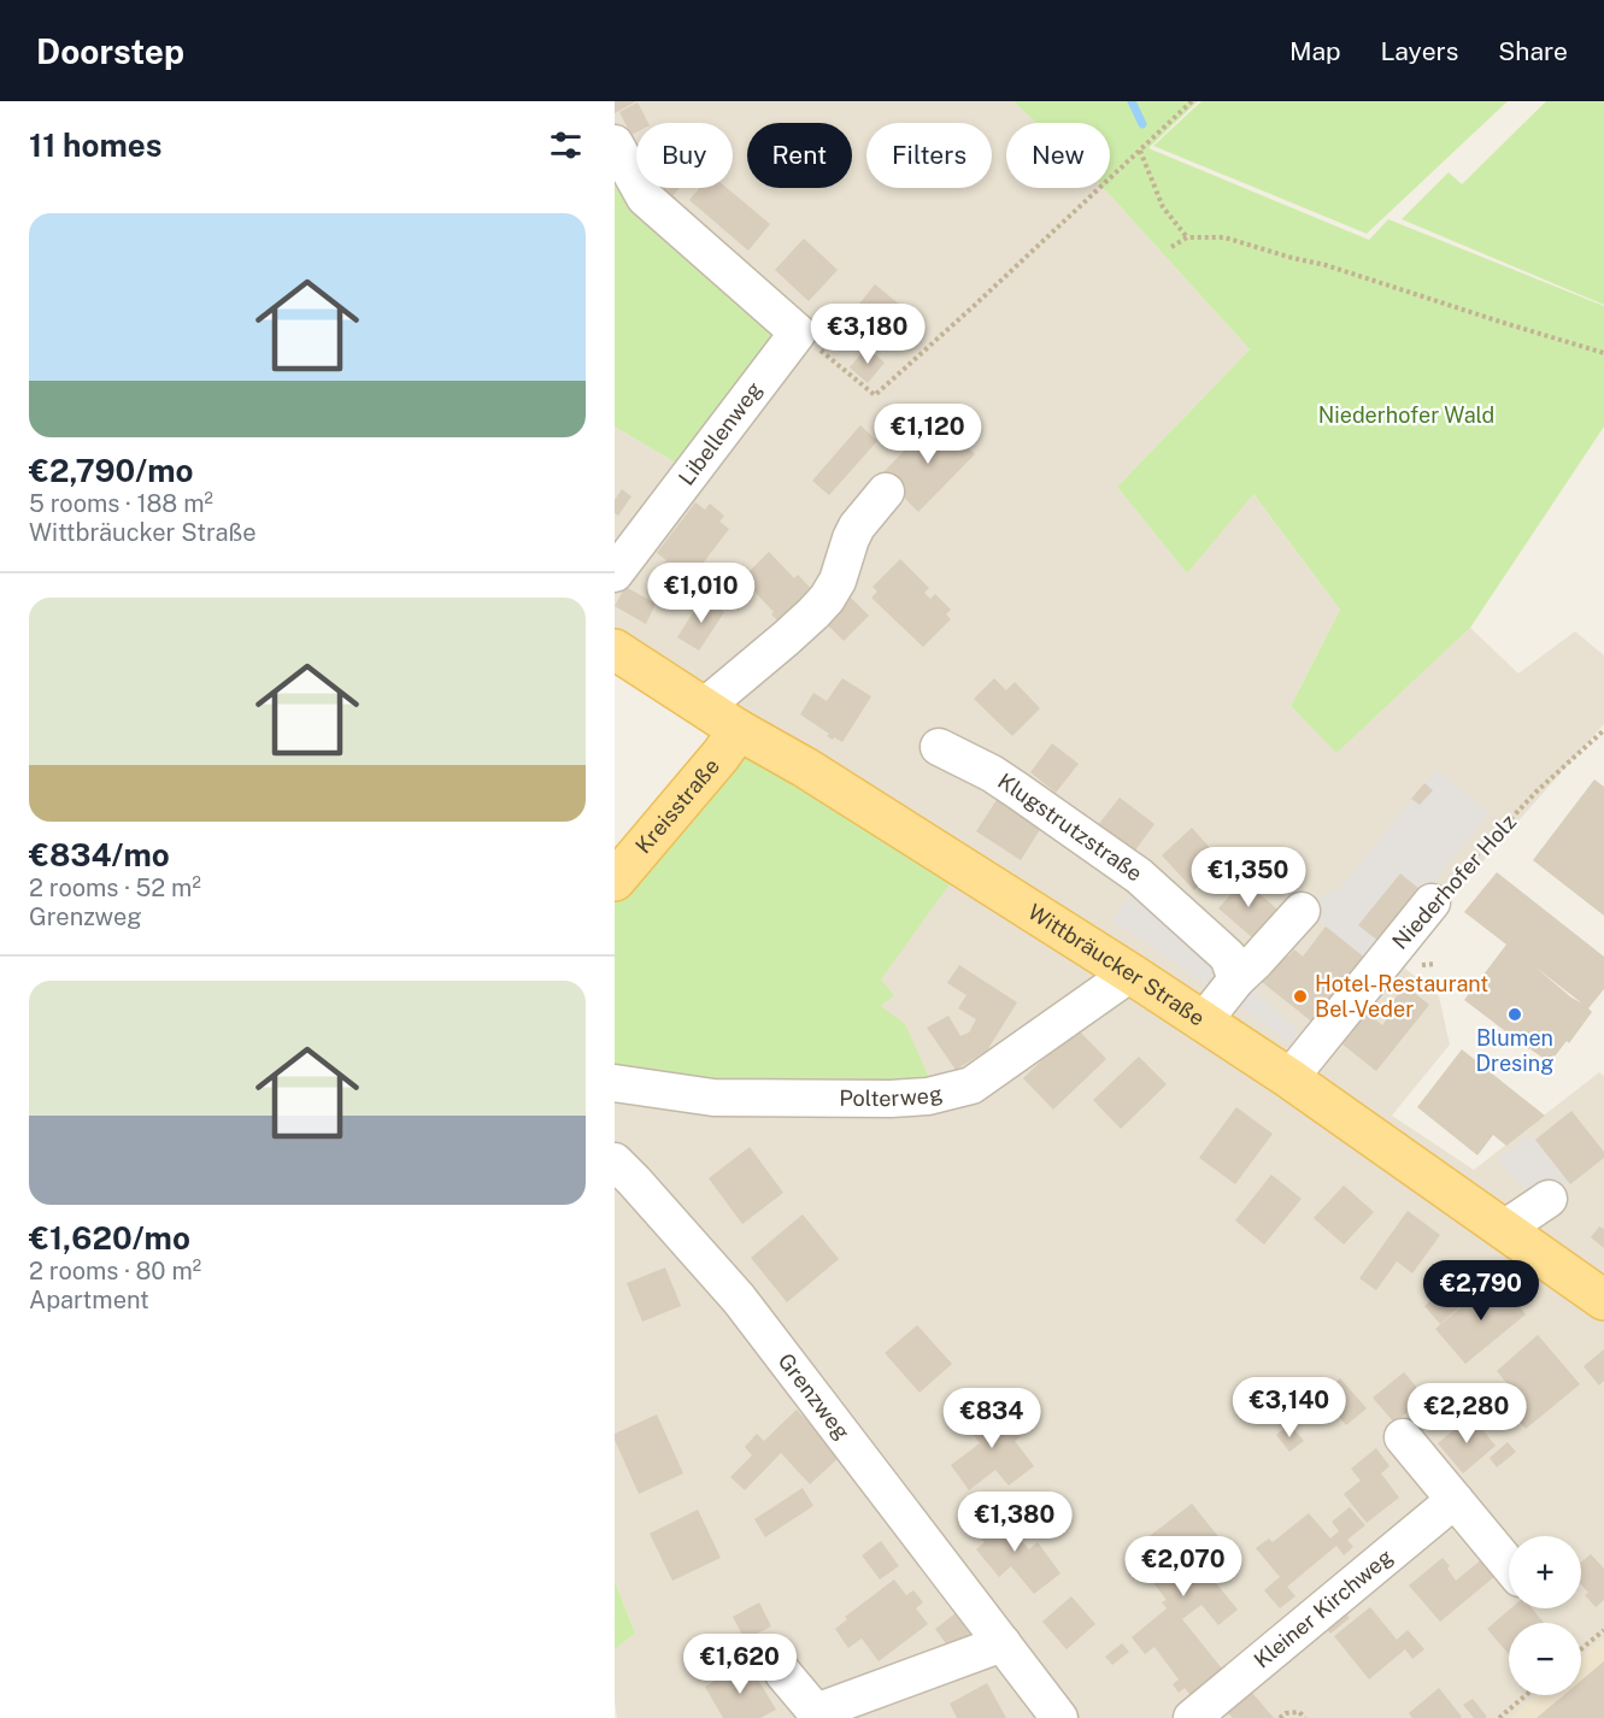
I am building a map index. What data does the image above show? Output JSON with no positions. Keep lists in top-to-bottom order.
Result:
{
  "streets": {
    "main road": ["Kreisstraße", "Wittbräucker Straße"],
    "street": [
      "Libellenweg",
      "Klugstrutzstraße",
      "Niederhofer Holz",
      "Polterweg",
      "Grenzweg",
      "Kleiner Kirchweg"
    ]
  },
  "crossings": [
    ["Kreisstraße", "Wittbräucker Straße"],
    ["Niederhofer Holz", "Wittbräucker Straße"],
    ["Wittbräucker Straße", "Polterweg"]
  ],
  "parks": ["Niederhofer Wald"],
  "places": ["Hotel-Restaurant Bel-Veder", "Blumen Dresing"],
  "page": {
    "header": "Doorstep",
    "nav": ["Map", "Layers", "Share"],
    "heading": "11 homes",
    "chip": [
      "Buy",
      "Rent",
      "Filters",
      "New"
    ],
    "list": [
      {
        "name": "€2,790/mo",
        "note": "5 rooms · 188 m² · Wittbräucker Straße"
      },
      {
        "name": "€834/mo",
        "note": "2 rooms · 52 m² · Grenzweg"
      },
      {
        "name": "€1,620/mo",
        "note": "2 rooms · 80 m² · Apartment"
      }
    ],
    "price": [
      "€3,180",
      "€1,120",
      "€1,010",
      "€1,350",
      "€2,790",
      "€3,140",
      "€2,280",
      "€834",
      "€1,380",
      "€2,070",
      "€1,620"
    ],
    "map_buttons": ["+", "−"]
  }
}
